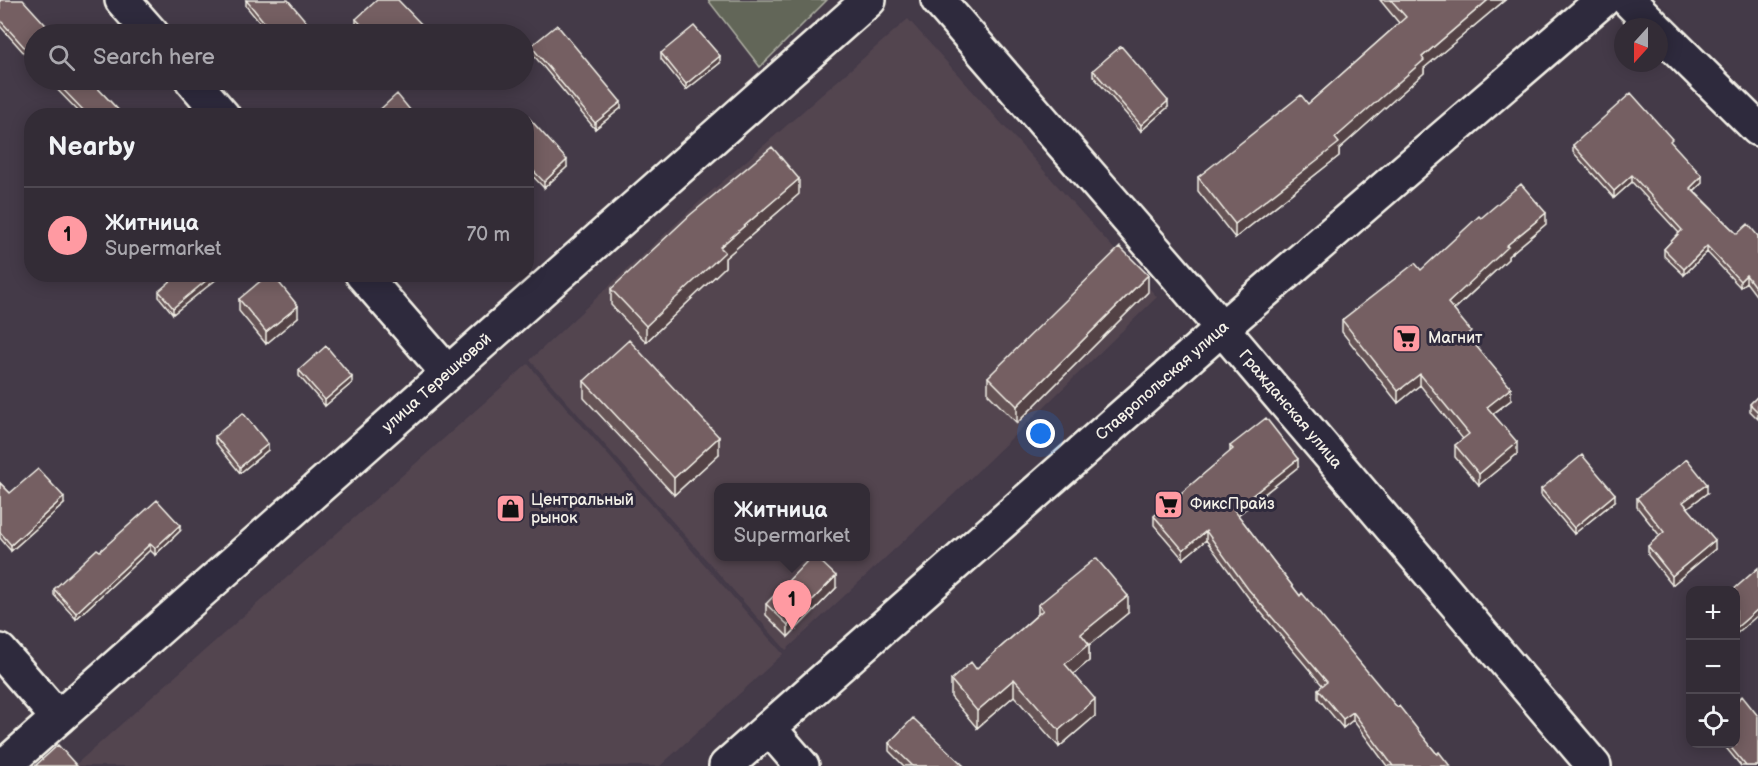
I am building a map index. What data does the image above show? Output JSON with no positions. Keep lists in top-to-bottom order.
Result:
{
  "streets": {
    "street": ["Ставропольская улица", "улица Терешковой", "Гражданская улица"]
  },
  "crossings": [
    ["Ставропольская улица", "Гражданская улица"]
  ],
  "places": {
    "supermarket": ["Магнит", "ФиксПрайз"],
    "shop": ["Центральный рынок"]
  },
  "north": "bottom",
  "page": {
    "search": "Search here",
    "heading": "Nearby",
    "list": [
      {
        "mark": "1",
        "name": "Житница",
        "note": "Supermarket",
        "value": "70 m"
      }
    ],
    "popup": ["Житница", "Supermarket"],
    "pins": "1",
    "map_buttons": ["+", "−"]
  }
}
